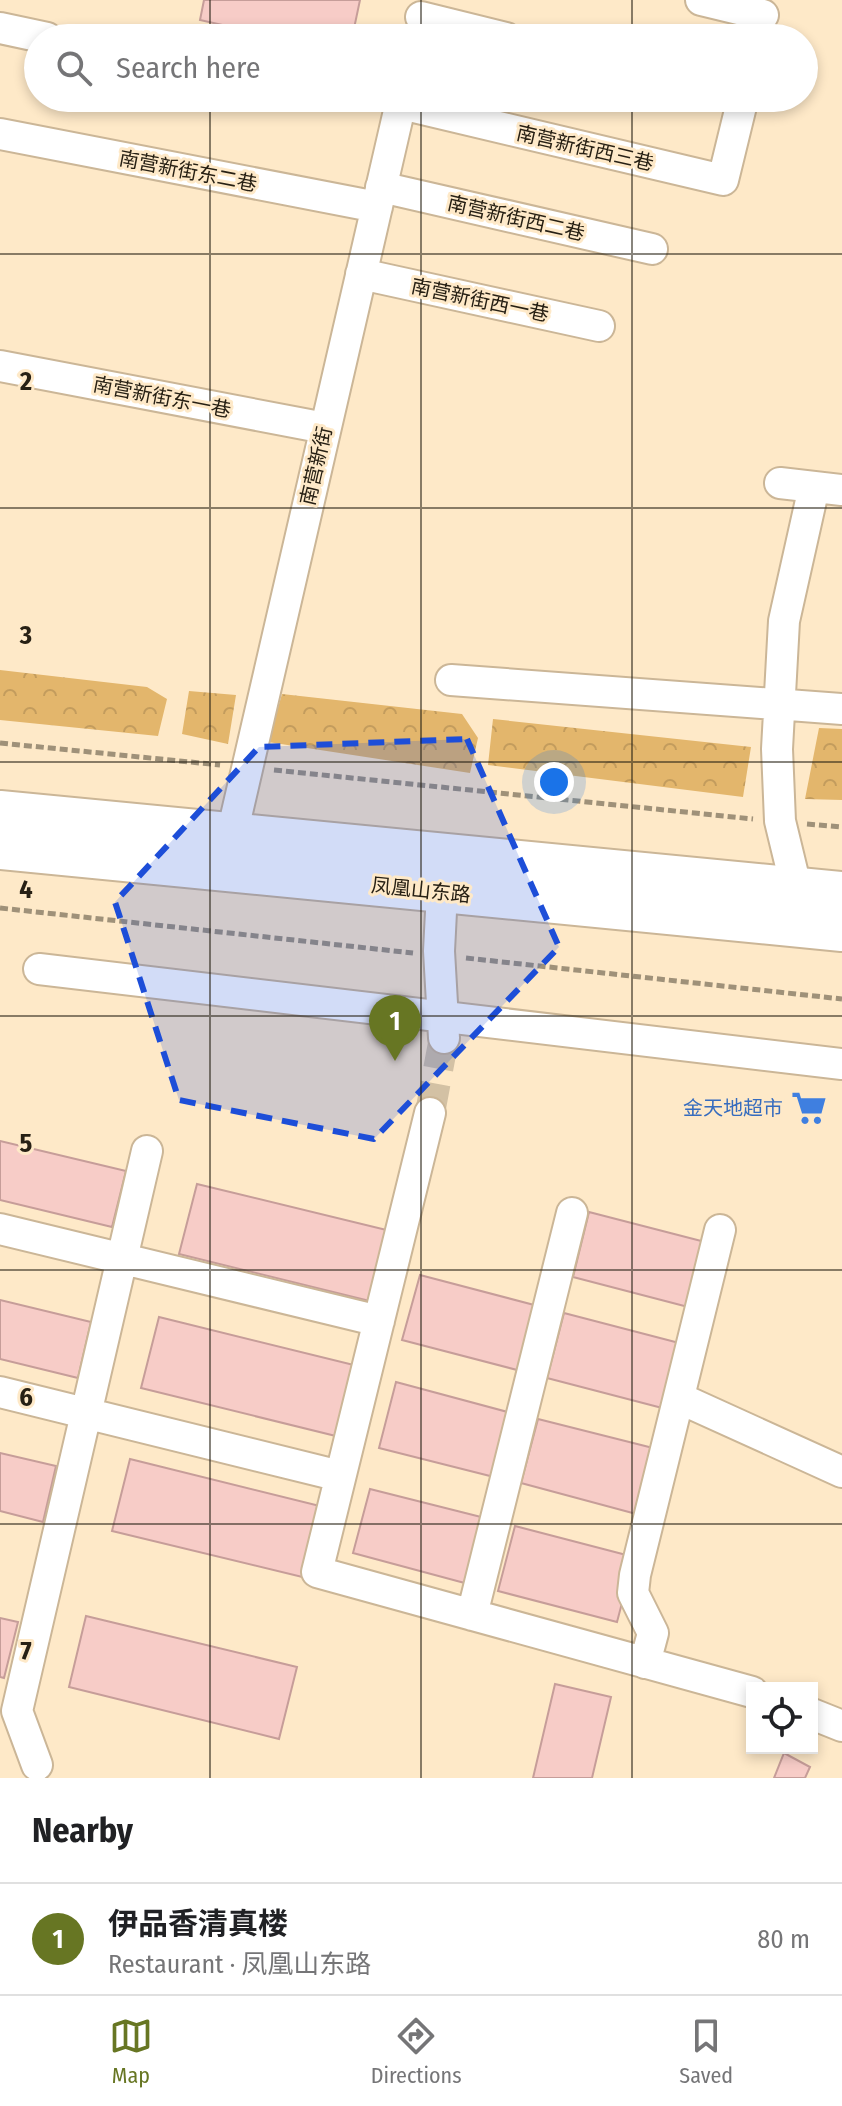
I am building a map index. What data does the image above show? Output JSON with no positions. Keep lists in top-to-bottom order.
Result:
{
  "streets": {
    "main road": ["凤凰山东路"],
    "street": [
      "南营新街西三巷",
      "南营新街东二巷",
      "南营新街西二巷",
      "南营新街西一巷",
      "南营新街东一巷",
      "南营新街"
    ]
  },
  "crossings": [
    ["南营新街东二巷", "南营新街西二巷"],
    ["南营新街东二巷", "南营新街"],
    ["南营新街西二巷", "南营新街"],
    ["南营新街西一巷", "南营新街"],
    ["南营新街东一巷", "南营新街"],
    ["南营新街", "凤凰山东路"]
  ],
  "places": {
    "supermarket": ["金天地超市"]
  },
  "page": {
    "search": "Search here",
    "pins": "1",
    "heading": "Nearby",
    "list": [
      {
        "mark": "1",
        "name": "伊品香清真楼",
        "note": "Restaurant · 凤凰山东路",
        "value": "80 m"
      }
    ],
    "nav": ["Map", "Directions", "Saved"]
  },
  "grid": {
    "rows": [
      "2",
      "3",
      "4",
      "5",
      "6",
      "7"
    ]
  }
}
